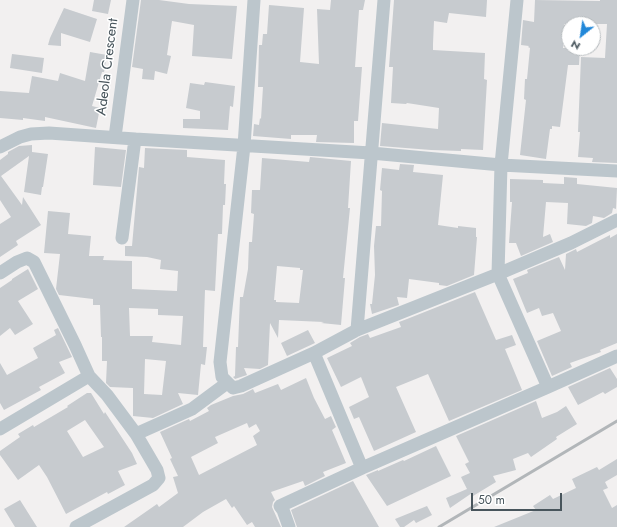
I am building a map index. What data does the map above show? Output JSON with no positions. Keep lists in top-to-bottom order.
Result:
{
  "streets": {
    "street": ["Adeola Crescent"]
  },
  "scale_bar": "50 m",
  "north": "bottom left"
}
